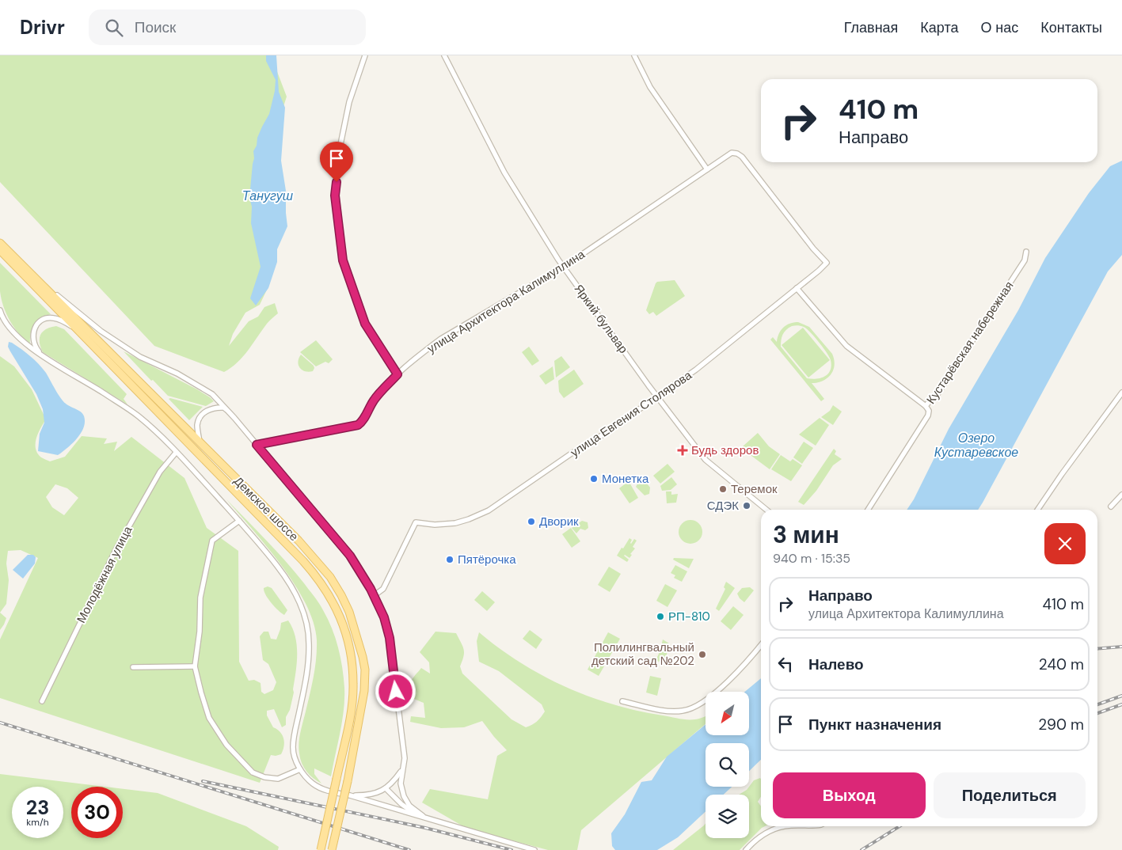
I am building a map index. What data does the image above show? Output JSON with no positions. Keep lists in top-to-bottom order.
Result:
{
  "streets": {
    "main road": ["Демское шоссе"],
    "street": [
      "улица Архитектора Калимуллина",
      "Яркий бульвар",
      "Кустарёвская набережная",
      "улица Евгения Столярова",
      "Молодёжная улица"
    ]
  },
  "crossings": [
    ["улица Архитектора Калимуллина", "Яркий бульвар"],
    ["улица Архитектора Калимуллина", "улица Евгения Столярова"],
    ["Яркий бульвар", "улица Евгения Столярова"]
  ],
  "water": ["Танугуш", "Озеро Кустаревское"],
  "places": {
    "health": ["Будь здоров"],
    "other": [
      "Монетка",
      "Теремок",
      "СДЭК",
      "Дворик",
      "Пятёрочка",
      "РП-810",
      "Полилингвальный детский сад №202"
    ]
  },
  "north": "bottom left",
  "page": {
    "header": "Drivr",
    "search": "Поиск",
    "nav": [
      "Главная",
      "Карта",
      "О нас",
      "Контакты"
    ],
    "turn": ["410 m", "Направо"],
    "heading": ["3 мин", "940 m · 15:35"],
    "list": [
      {
        "name": "Направо",
        "note": "улица Архитектора Калимуллина",
        "value": "410 m"
      },
      {
        "name": "Налево",
        "value": "240 m"
      },
      {
        "name": "Пункт назначения",
        "value": "290 m"
      }
    ],
    "buttons": ["Выход", "Поделиться"],
    "speed": "23 km/h",
    "limit": "30"
  }
}
